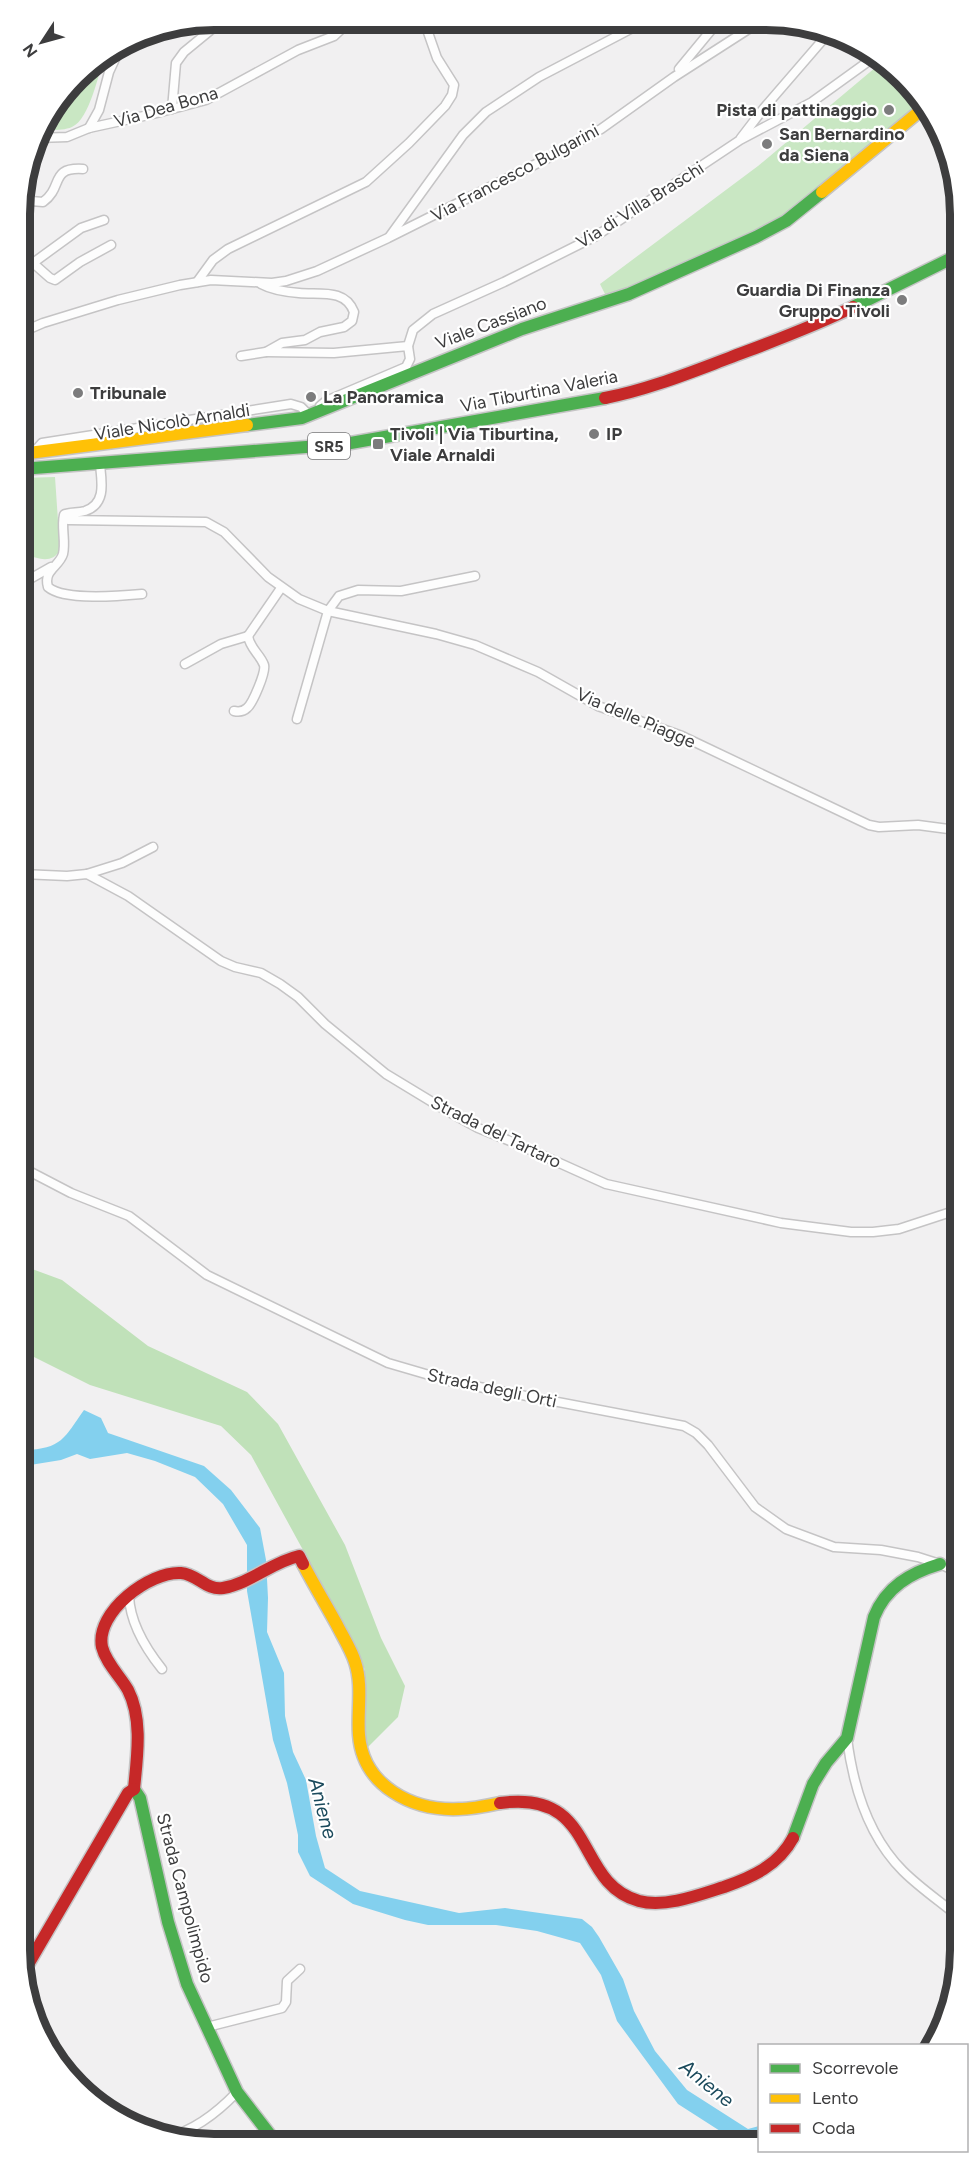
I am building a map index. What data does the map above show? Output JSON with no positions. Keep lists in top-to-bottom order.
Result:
{
  "streets": {
    "street": [
      "Via Dea Bona",
      "Via Francesco Bulgarini",
      "Via di Villa Braschi",
      "Viale Cassiano",
      "Via Tiburtina Valeria",
      "SR5",
      "Via delle Piagge",
      "Strada del Tartaro",
      "Strada degli Orti",
      "Strada Campolimpido"
    ]
  },
  "crossings": [
    ["Via di Villa Braschi", "Viale Cassiano"]
  ],
  "water": ["Aniene"],
  "places": {
    "other": [
      "Pista di pattinaggio",
      "San Bernardino da Siena",
      "Guardia Di Finanza Gruppo Tivoli",
      "Tribunale",
      "La Panoramica",
      "IP"
    ],
    "transit": ["Tivoli | Via Tiburtina, Viale Arnaldi"]
  },
  "legend": ["Scorrevole", "Lento", "Coda"],
  "north": "bottom left"
}
